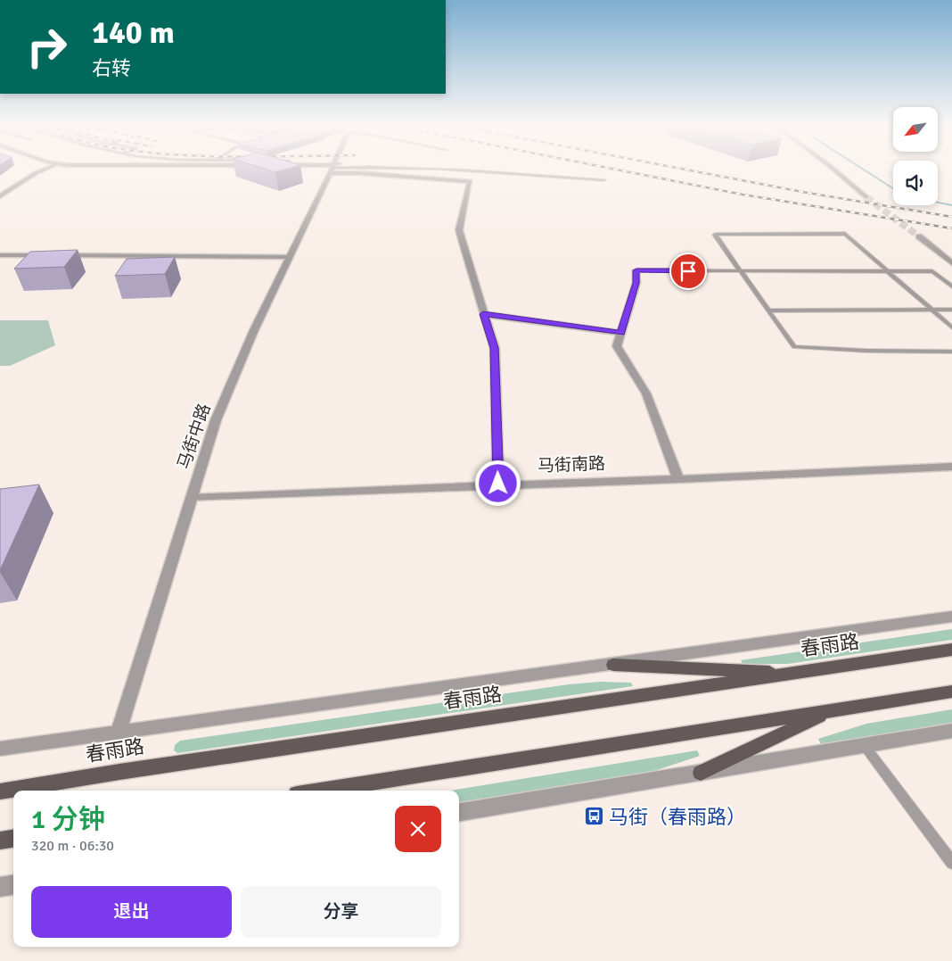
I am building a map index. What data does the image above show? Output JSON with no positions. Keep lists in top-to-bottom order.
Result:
{
  "streets": {
    "main road": ["春雨路"],
    "street": ["马街中路", "马街南路"]
  },
  "crossings": [
    ["马街中路", "马街南路"]
  ],
  "places": {
    "bus stop": ["马街（春雨路）"]
  },
  "north": "bottom left",
  "page": {
    "turn": ["140 m", "右转"],
    "heading": ["1 分钟", "320 m · 06:30"],
    "buttons": ["退出", "分享"]
  }
}
